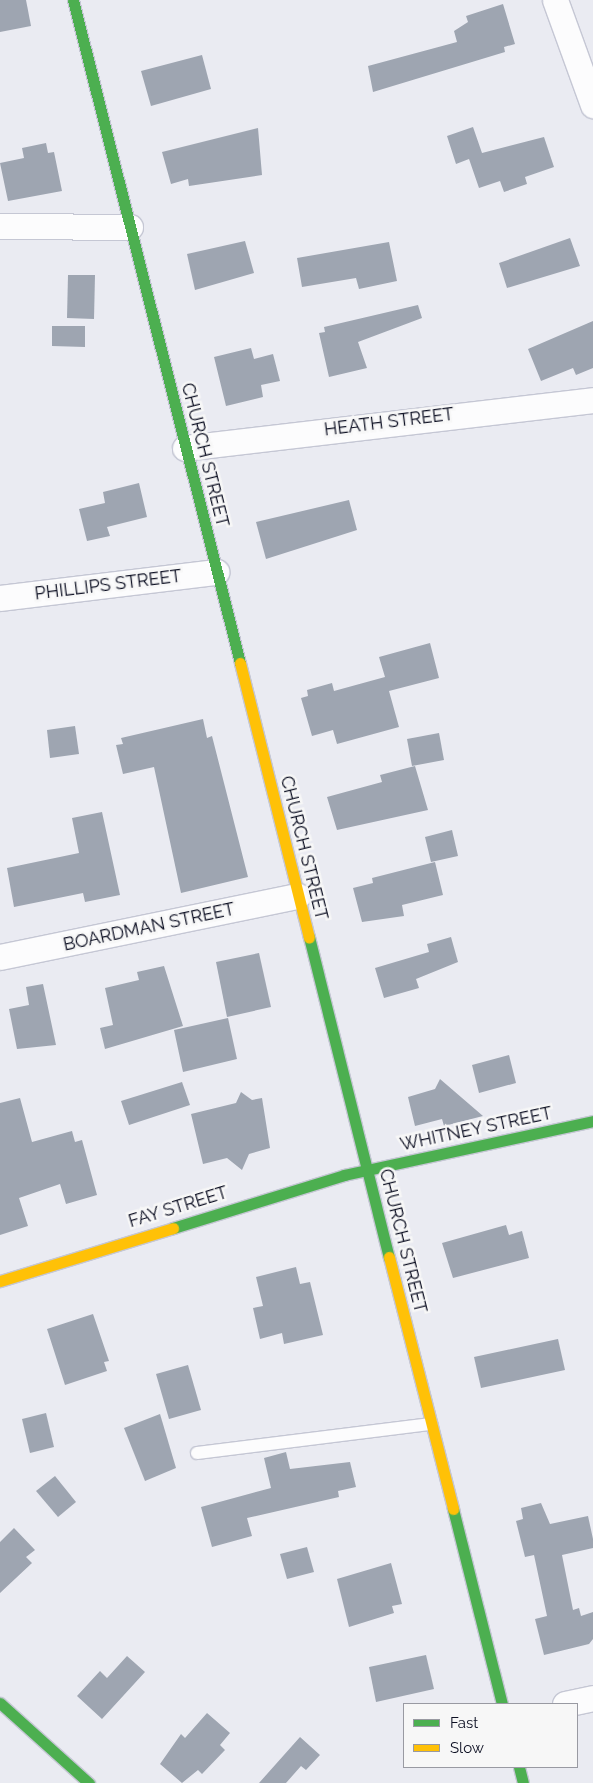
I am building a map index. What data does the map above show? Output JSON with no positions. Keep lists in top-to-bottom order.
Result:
{
  "streets": {
    "street": [
      "HEATH STREET",
      "CHURCH STREET",
      "PHILLIPS STREET",
      "BOARDMAN STREET",
      "WHITNEY STREET",
      "FAY STREET"
    ]
  },
  "crossings": [
    ["HEATH STREET", "CHURCH STREET"],
    ["CHURCH STREET", "PHILLIPS STREET"],
    ["CHURCH STREET", "BOARDMAN STREET"],
    ["CHURCH STREET", "WHITNEY STREET"],
    ["CHURCH STREET", "FAY STREET"],
    ["WHITNEY STREET", "FAY STREET"]
  ],
  "legend": ["Fast", "Slow"]
}
